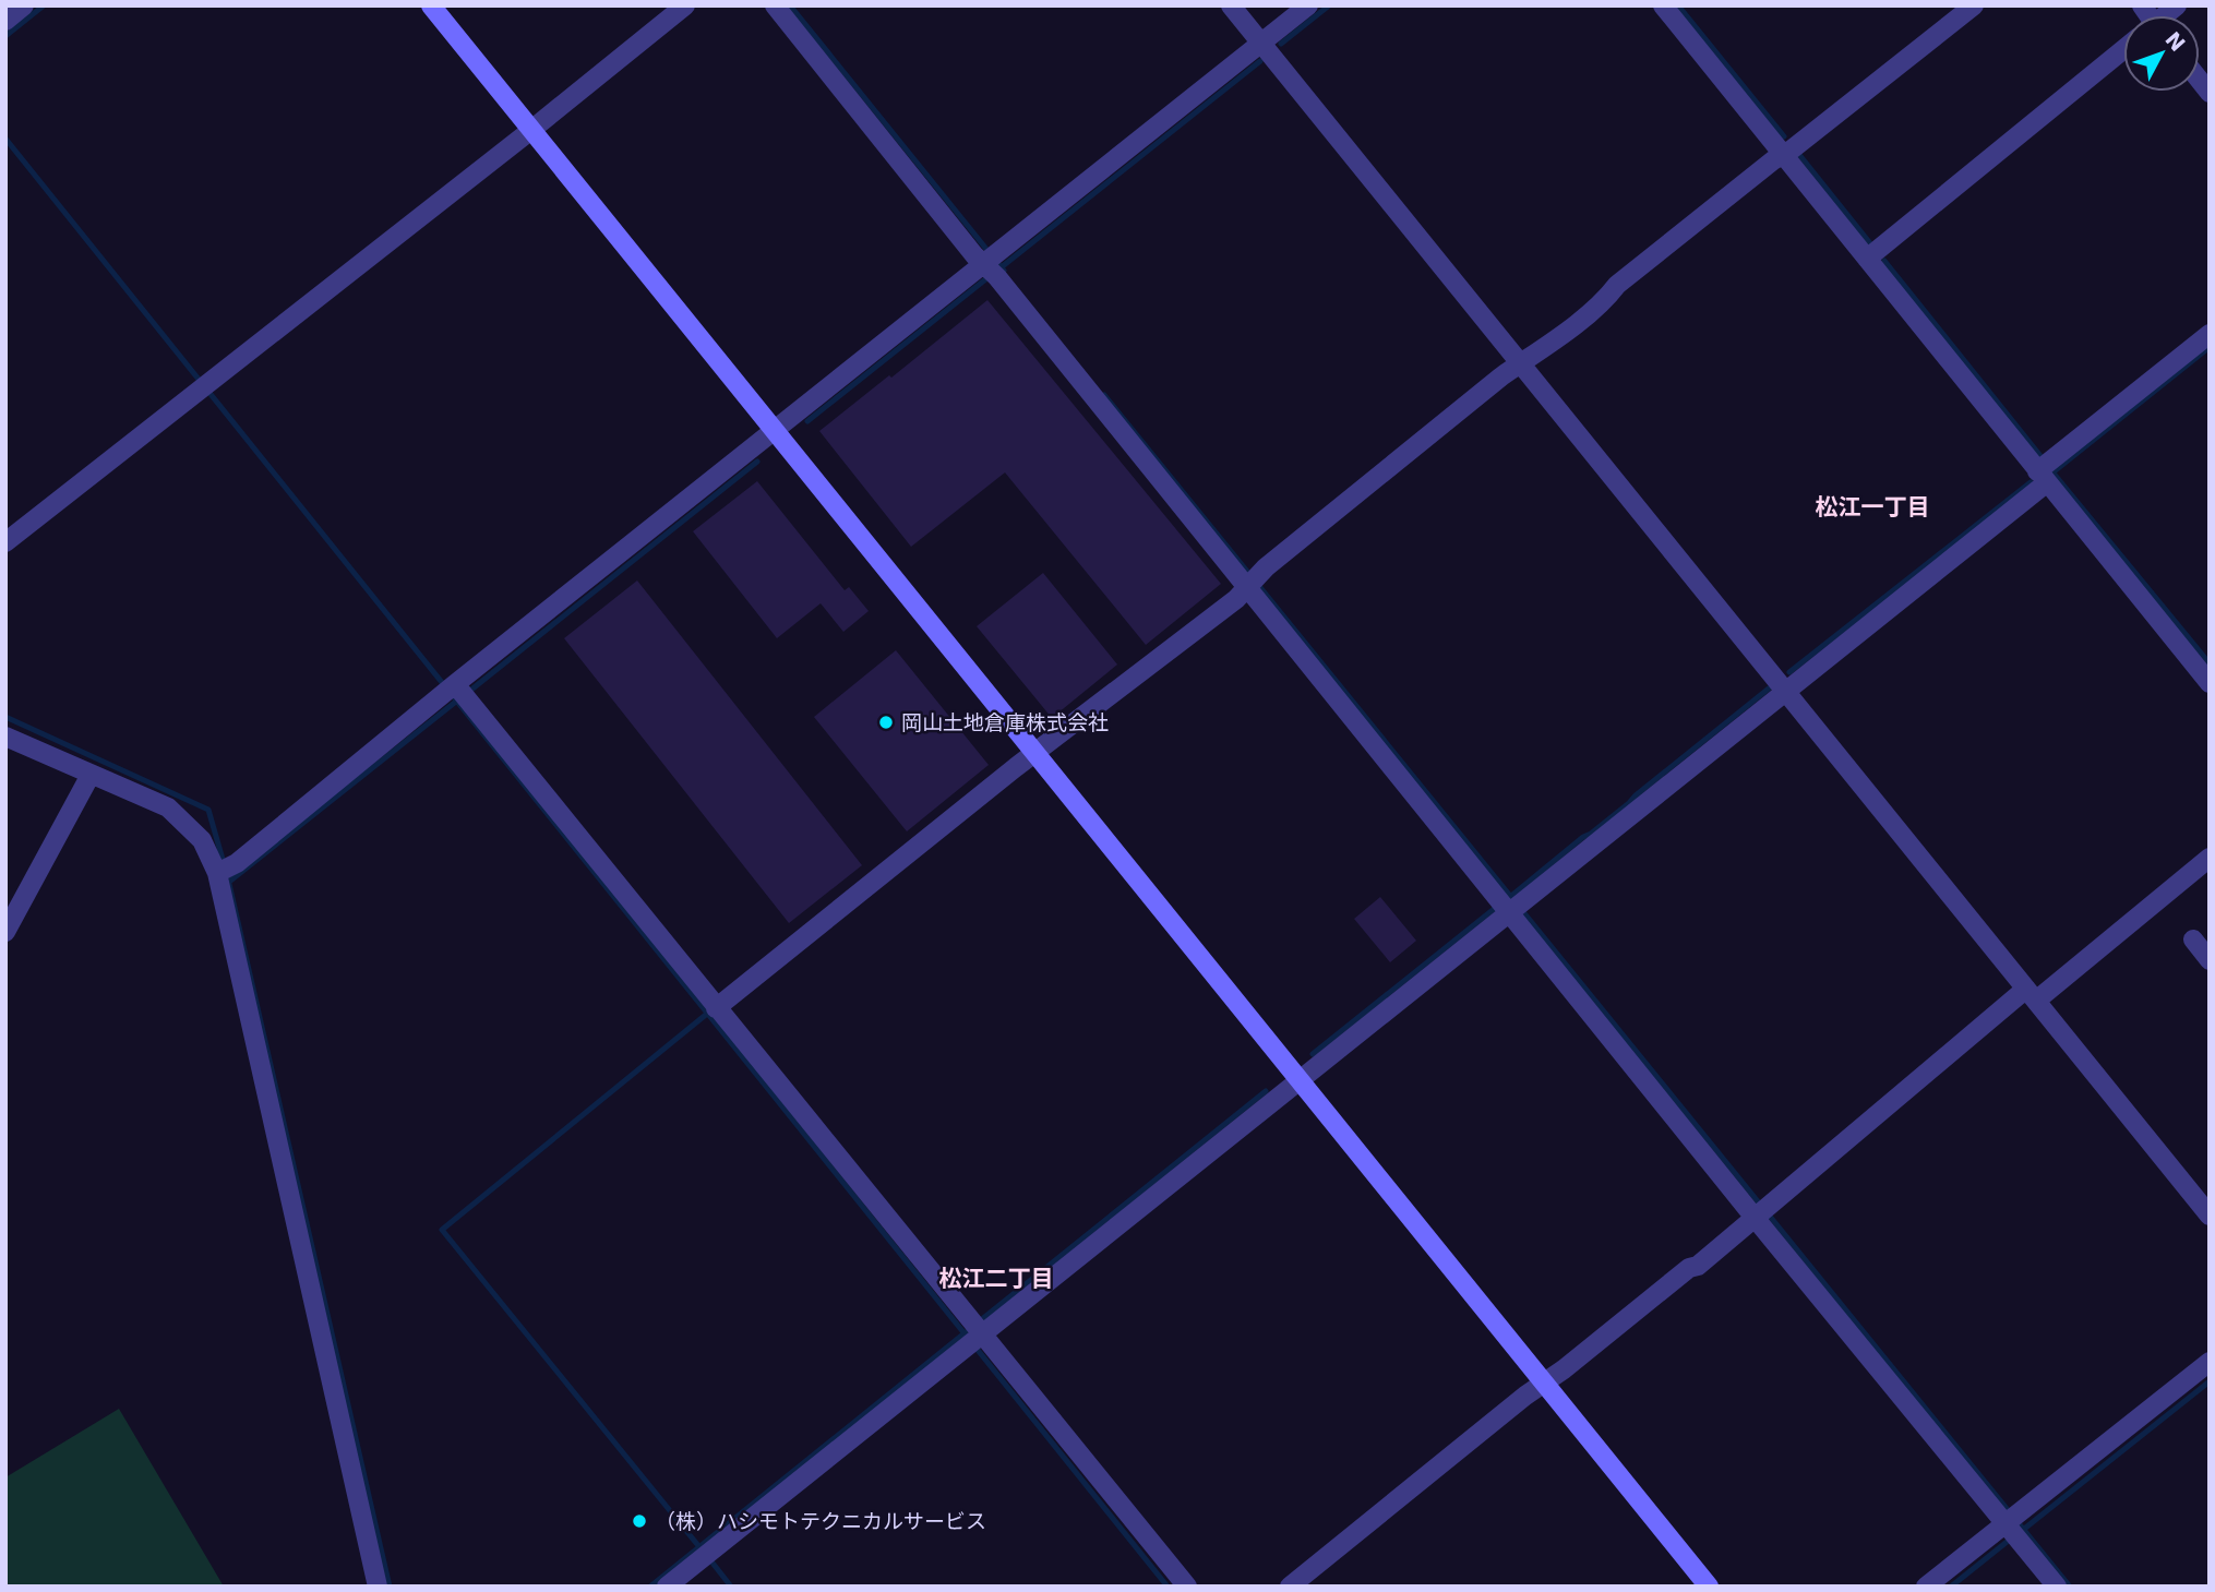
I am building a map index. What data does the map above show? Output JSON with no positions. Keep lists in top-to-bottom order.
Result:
{
  "districts": ["松江一丁目", "松江二丁目"],
  "places": ["岡山土地倉庫株式会社", "（株）ハシモトテクニカルサービス"],
  "north": "top right"
}
